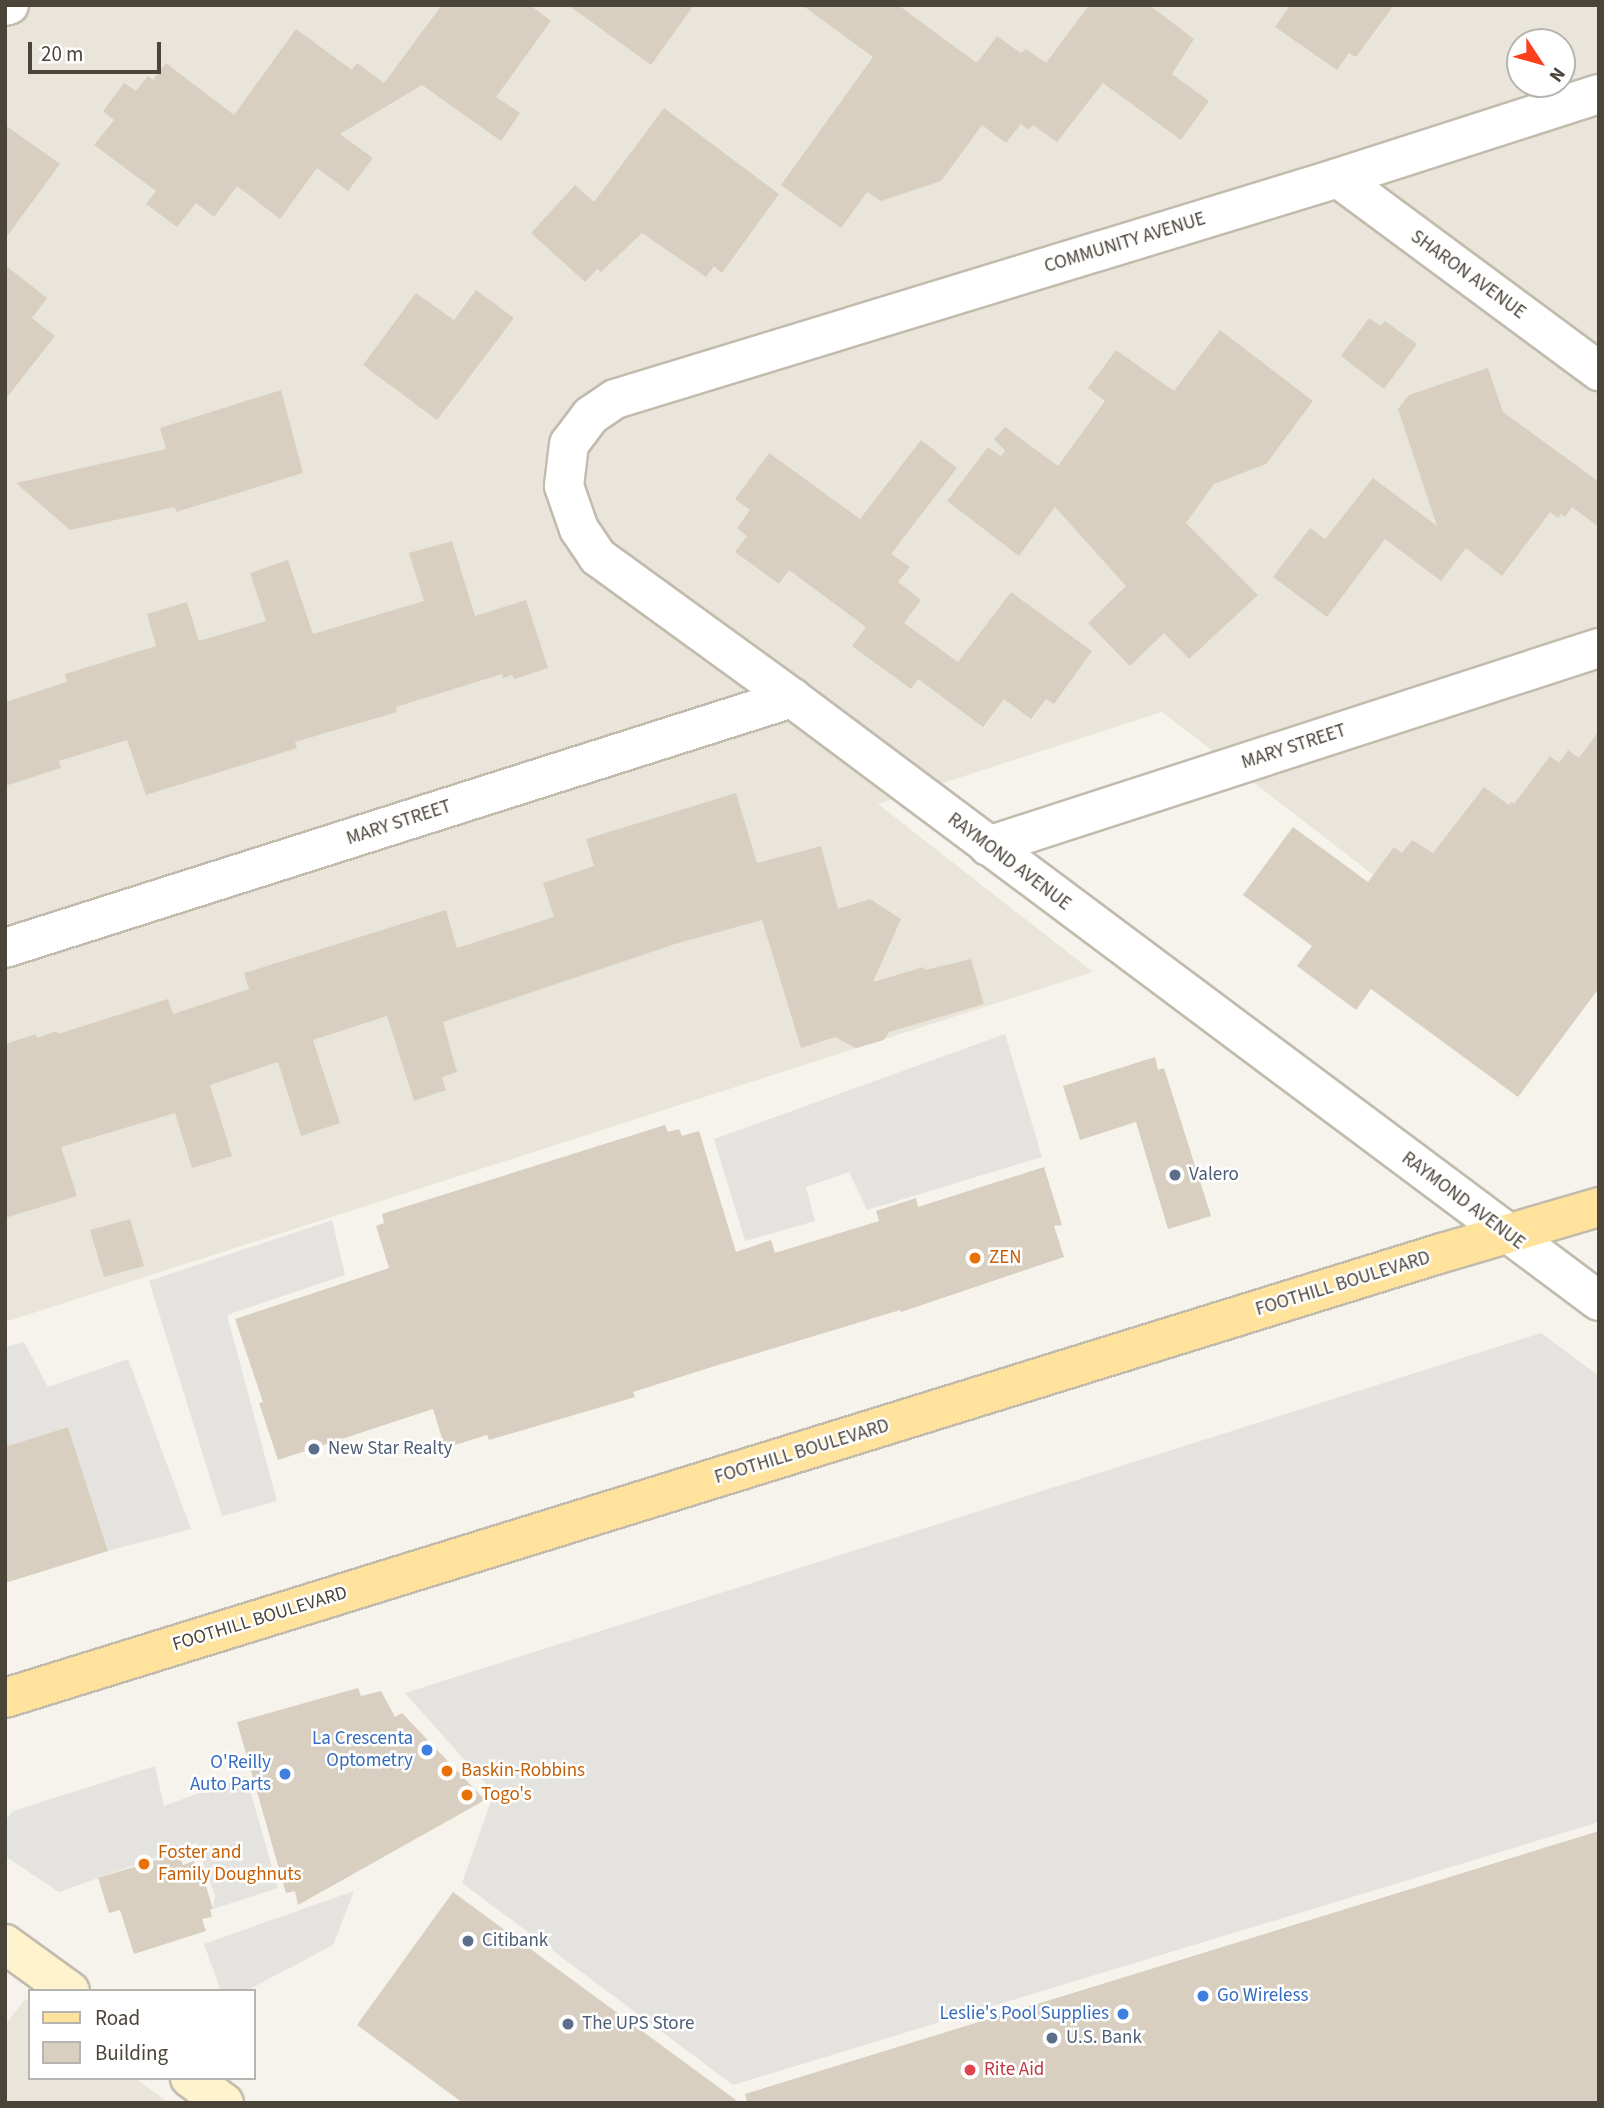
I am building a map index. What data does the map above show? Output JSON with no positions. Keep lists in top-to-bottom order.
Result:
{
  "streets": {
    "main road": ["FOOTHILL BOULEVARD"],
    "street": [
      "COMMUNITY AVENUE",
      "SHARON AVENUE",
      "MARY STREET",
      "RAYMOND AVENUE"
    ]
  },
  "crossings": [
    ["COMMUNITY AVENUE", "SHARON AVENUE"],
    ["COMMUNITY AVENUE", "RAYMOND AVENUE"],
    ["MARY STREET", "RAYMOND AVENUE"],
    ["RAYMOND AVENUE", "FOOTHILL BOULEVARD"]
  ],
  "places": [
    "Valero",
    "ZEN",
    "New Star Realty",
    "La Crescenta Optometry",
    "Baskin-Robbins",
    "O'Reilly Auto Parts",
    "Togo's",
    "Foster and Family Doughnuts",
    "Citibank",
    "Go Wireless",
    "Leslie's Pool Supplies",
    "The UPS Store",
    "U.S. Bank",
    "Rite Aid"
  ],
  "legend": ["Road", "Building"],
  "scale_bar": "20 m",
  "north": "bottom right"
}
